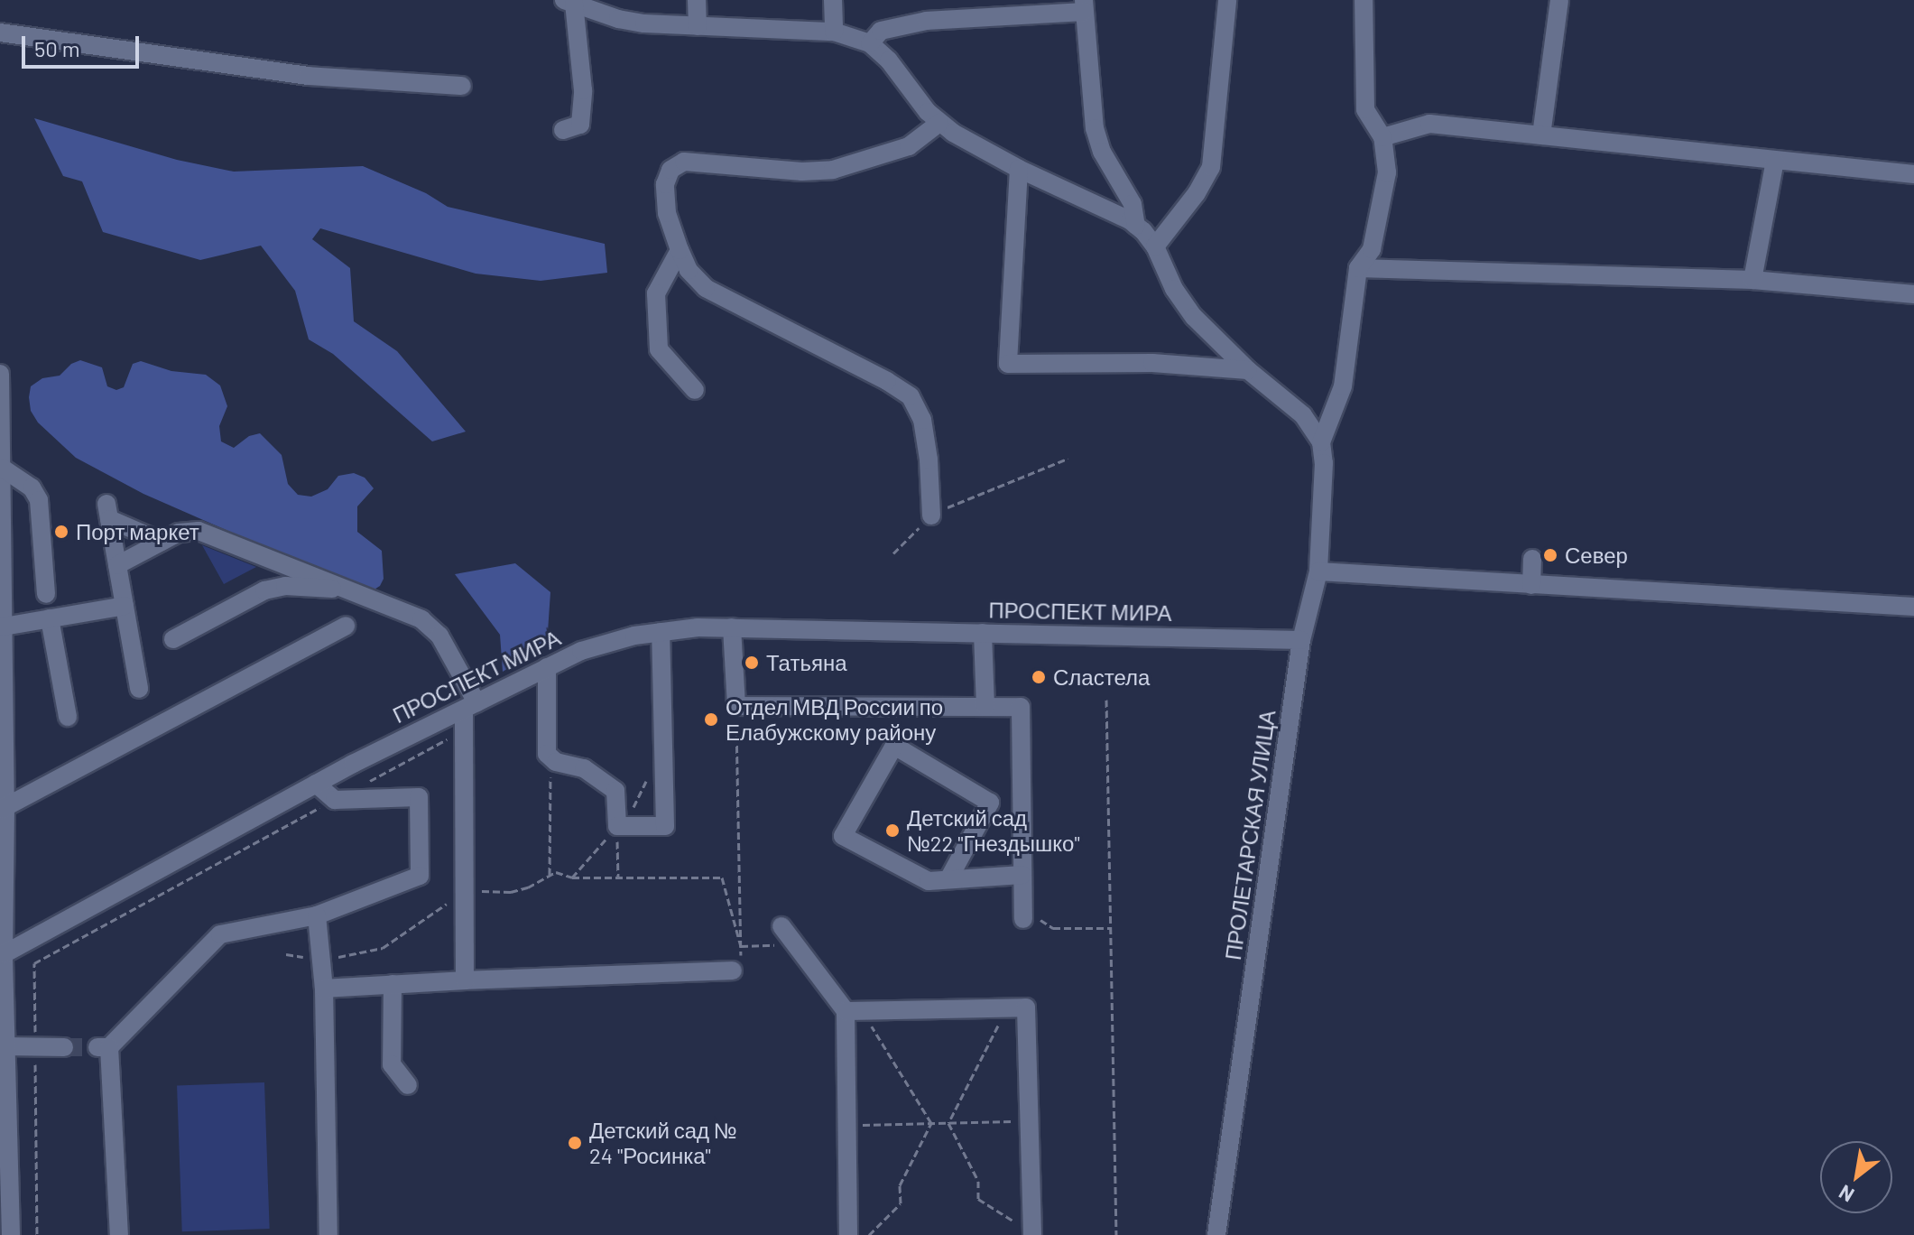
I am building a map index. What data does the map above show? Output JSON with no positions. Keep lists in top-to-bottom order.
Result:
{
  "streets": {
    "street": ["ПРОСПЕКТ МИРА", "ПРОЛЕТАРСКАЯ УЛИЦА"]
  },
  "crossings": [
    ["ПРОСПЕКТ МИРА", "ПРОЛЕТАРСКАЯ УЛИЦА"]
  ],
  "places": [
    "Порт маркет",
    "Север",
    "Татьяна",
    "Сластела",
    "Отдел МВД России по Елабужскому району",
    "Детский сад №22 \"Гнездышко\"",
    "Детский сад № 24 \"Росинка\""
  ],
  "scale_bar": "50 m",
  "north": "bottom left"
}
